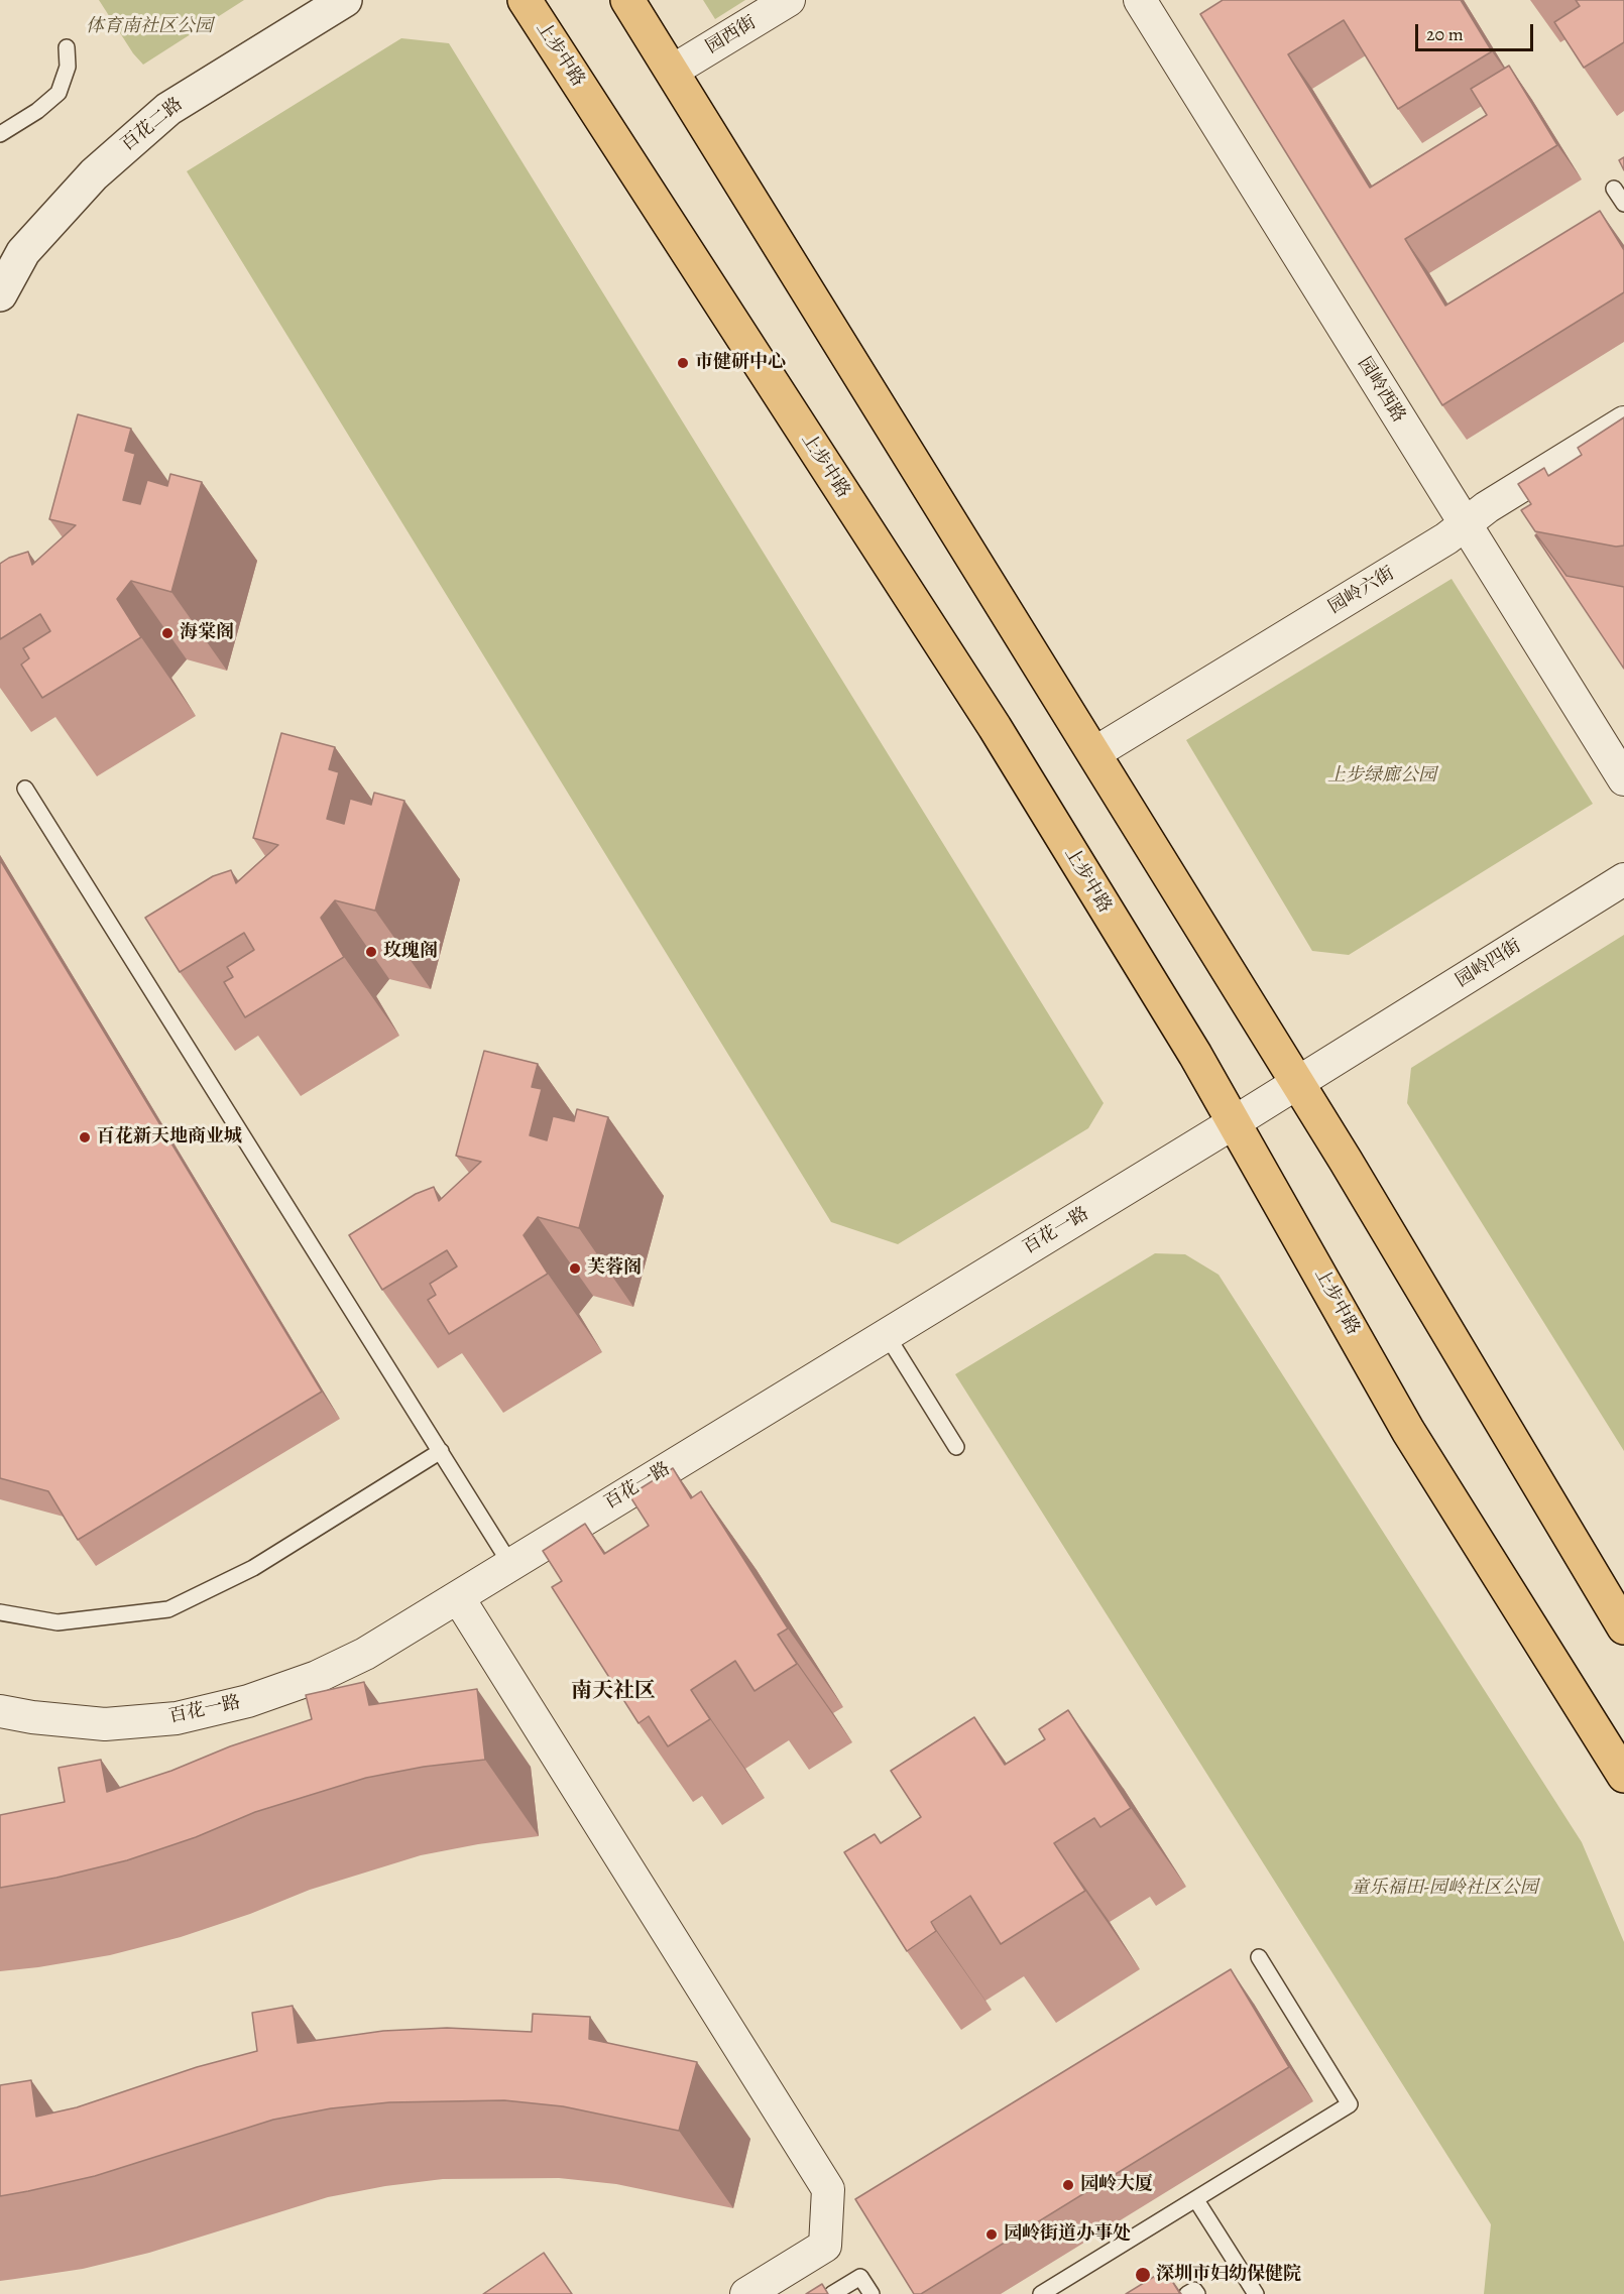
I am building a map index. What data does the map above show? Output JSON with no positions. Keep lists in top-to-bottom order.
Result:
{
  "streets": {
    "main road": ["上步中路"],
    "street": [
      "园西街",
      "百花二路",
      "园岭西路",
      "园岭六街",
      "园岭四街",
      "百花一路"
    ]
  },
  "crossings": [
    ["上步中路", "百花一路"],
    ["园岭西路", "园岭六街"],
    ["园岭四街", "百花一路"]
  ],
  "districts": ["南天社区"],
  "parks": ["体育南社区公园", "上步绿廊公园", "童乐福田-园岭社区公园"],
  "places": [
    "市健研中心",
    "海棠阁",
    "玫瑰阁",
    "百花新天地商业城",
    "芙蓉阁",
    "园岭大厦",
    "园岭街道办事处",
    "深圳市妇幼保健院"
  ],
  "scale_bar": "20 m"
}
